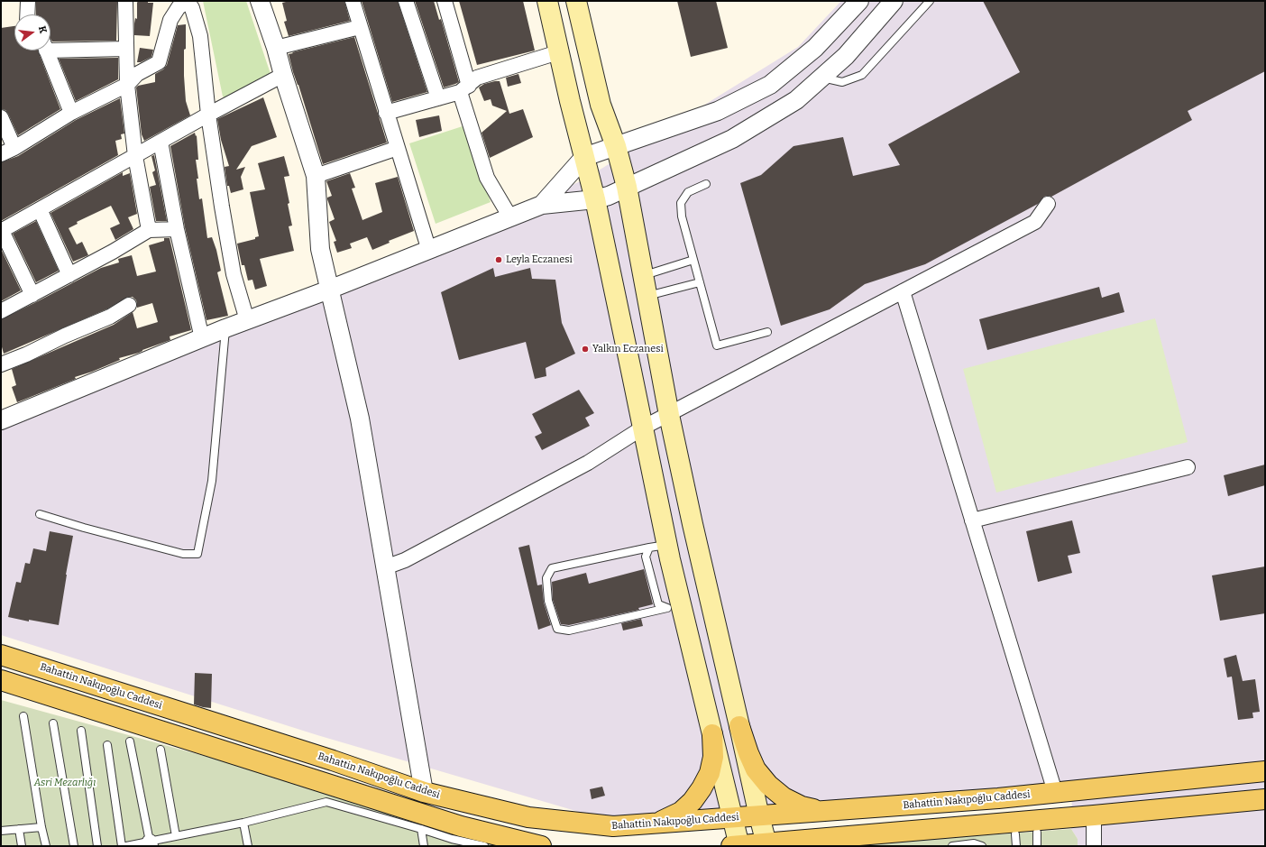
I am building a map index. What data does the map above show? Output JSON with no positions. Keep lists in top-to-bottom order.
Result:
{
  "streets": {
    "main road": ["Bahattin Nakıpoğlu Caddesi"]
  },
  "parks": ["Asri Mezarlığı"],
  "places": ["Leyla Eczanesi", "Yalkın Eczanesi"],
  "north": "right"
}
